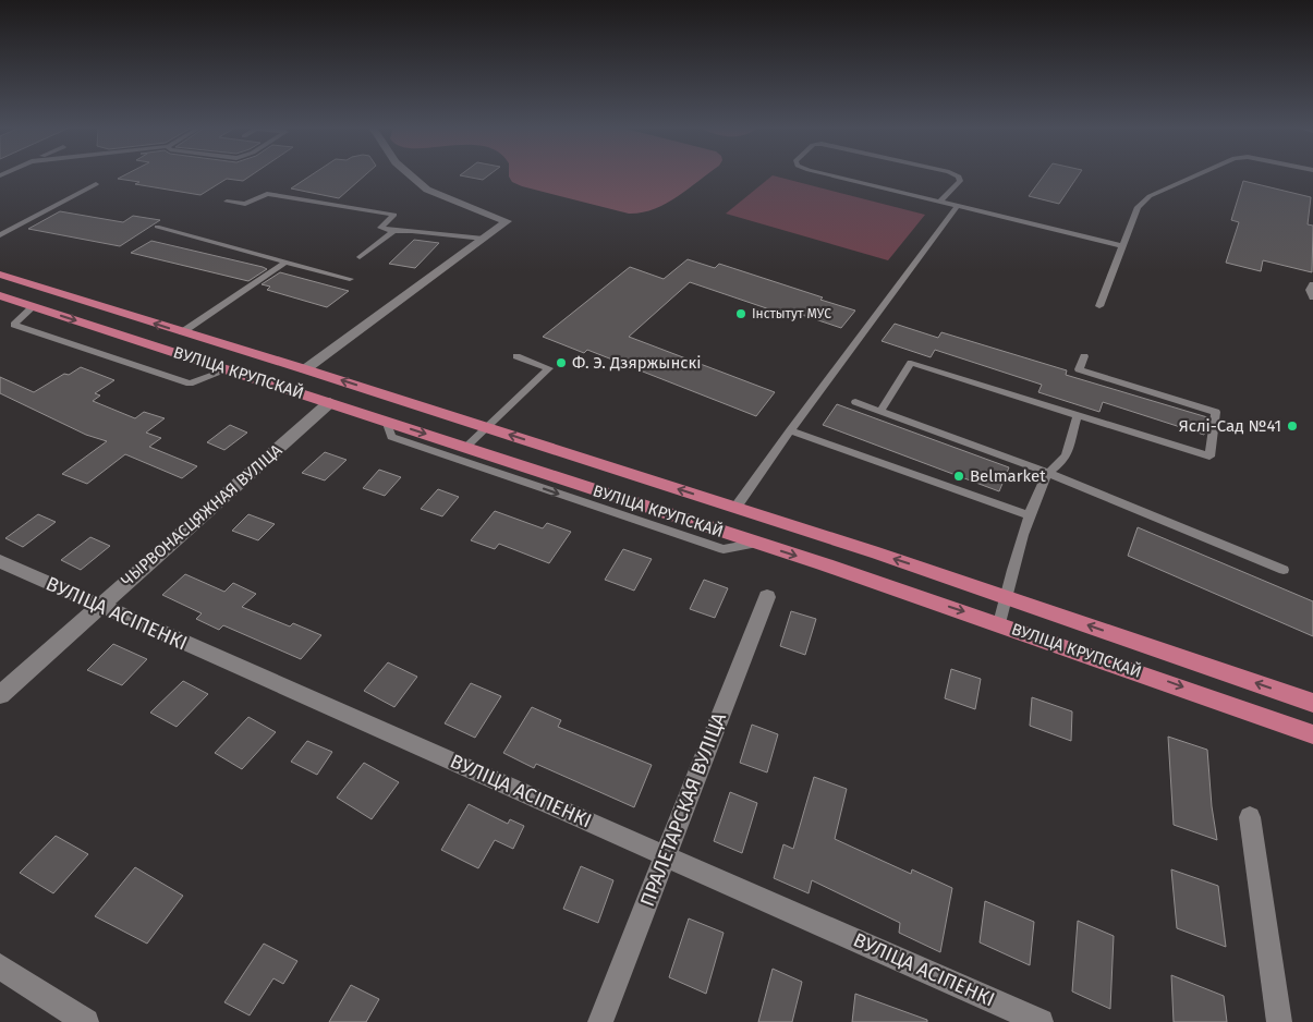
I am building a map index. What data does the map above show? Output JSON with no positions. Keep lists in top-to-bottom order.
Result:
{
  "streets": {
    "main road": ["ВУЛІЦА КРУПСКАЙ"],
    "street": ["ЧЫРВОНАСЦЯЖНАЯ ВУЛІЦА", "ВУЛІЦА АСІПЕНКІ", "ПРАЛЕТАРСКАЯ ВУЛІЦА"]
  },
  "crossings": [
    ["ВУЛІЦА КРУПСКАЙ", "ЧЫРВОНАСЦЯЖНАЯ ВУЛІЦА"],
    ["ЧЫРВОНАСЦЯЖНАЯ ВУЛІЦА", "ВУЛІЦА АСІПЕНКІ"],
    ["ВУЛІЦА АСІПЕНКІ", "ПРАЛЕТАРСКАЯ ВУЛІЦА"]
  ],
  "places": [
    "Інстытут МУС",
    "Ф. Э. Дзяржынскі",
    "Яслі-Сад №41",
    "Belmarket"
  ]
}
